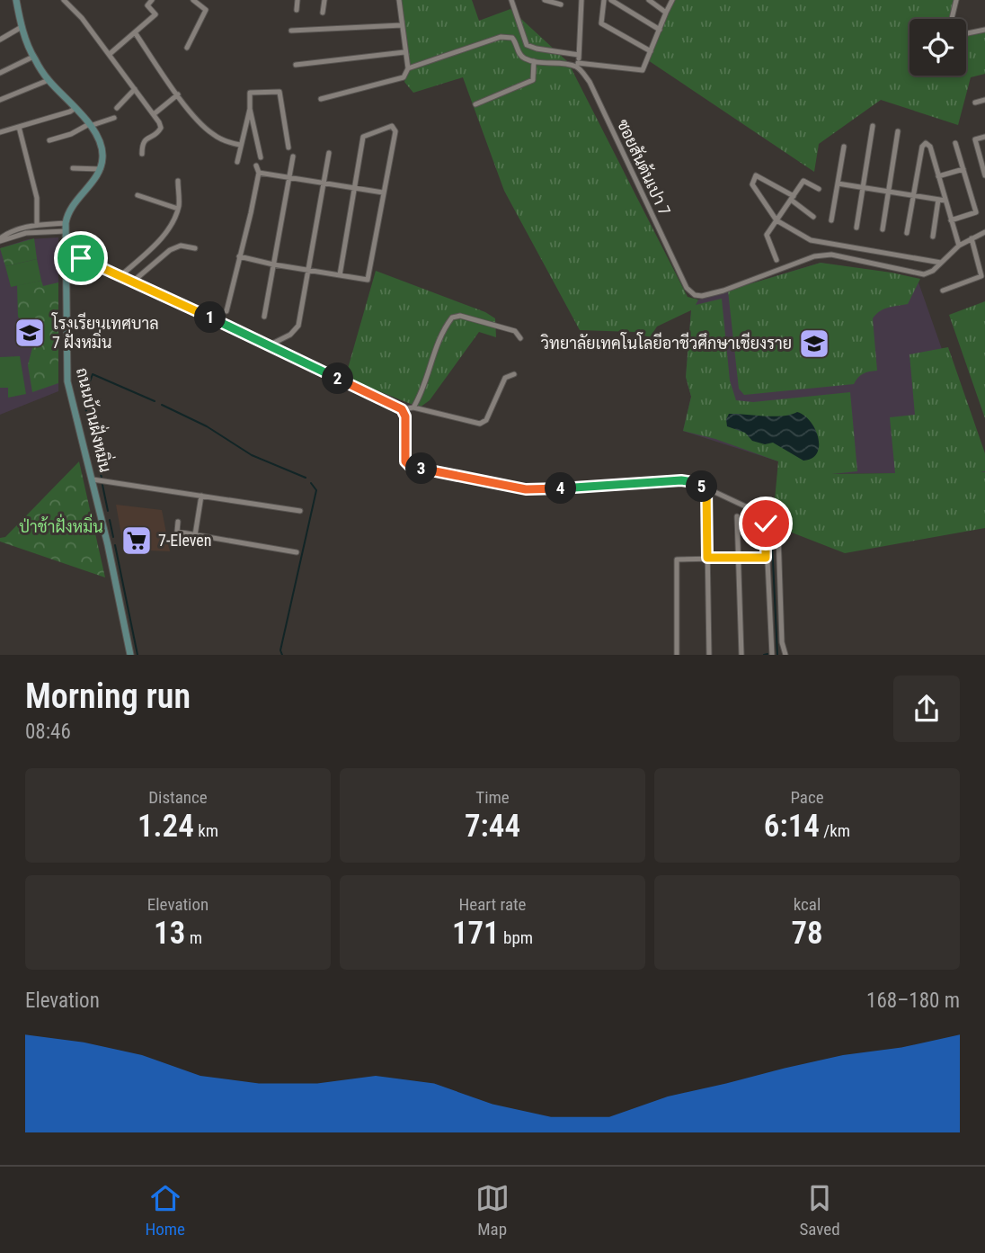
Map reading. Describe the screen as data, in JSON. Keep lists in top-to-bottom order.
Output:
{
  "streets": {
    "street": ["ซอยสันต้นเปา 7", "ถนนบ้านฝั่งหมิ่น"]
  },
  "parks": ["ป่าช้าฝั่งหมิ่น"],
  "places": {
    "school or university": ["โรงเรียนเทศบาล 7 ฝั่งหมิ่น", "วิทยาลัยเทคโนโลยีอาชีวศึกษาเชียงราย"],
    "supermarket": ["7-Eleven"]
  },
  "page": {
    "pins": [
      "1",
      "2",
      "3",
      "5",
      "4"
    ],
    "heading": ["Morning run", "08:46"],
    "stats": [
      ["Distance", "1.24 km"],
      ["Time", "7:44"],
      ["Pace", "6:14 /km"],
      ["Elevation", "13 m"],
      ["Heart rate", "171 bpm"],
      ["kcal", "78"]
    ],
    "chart": ["Elevation", "168–180 m"],
    "tabs": ["Home", "Map", "Saved"]
  }
}
